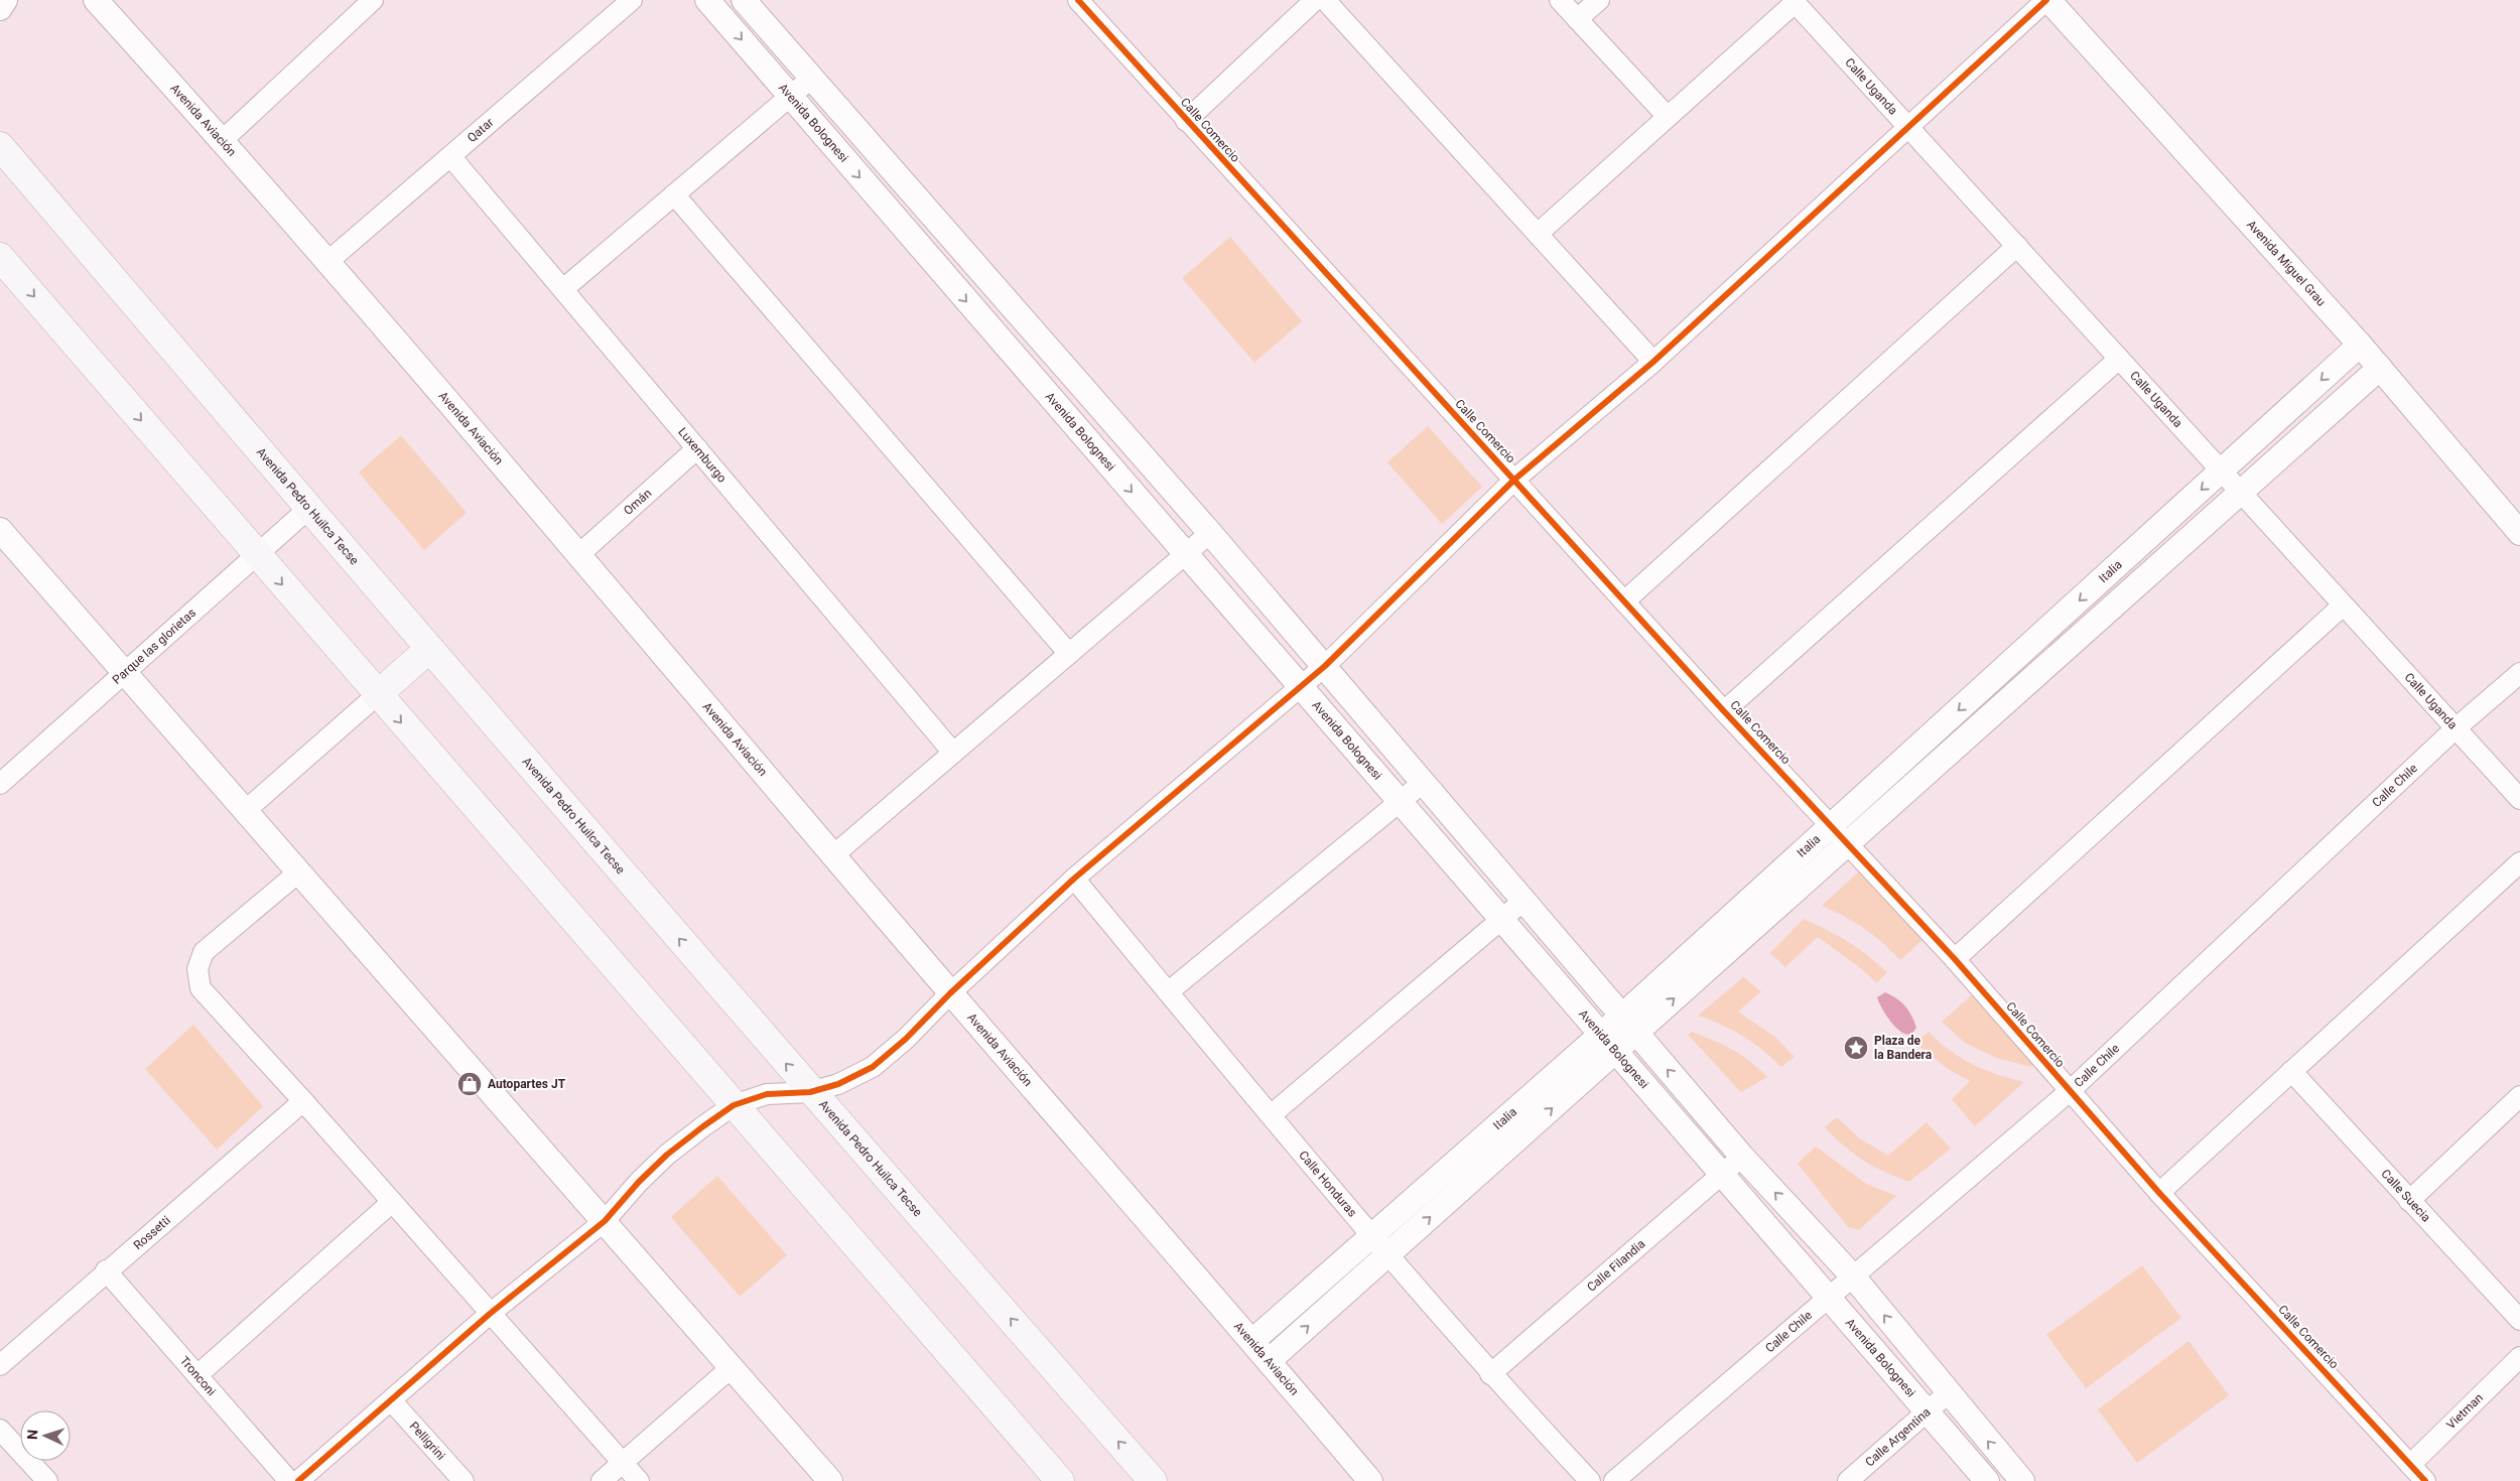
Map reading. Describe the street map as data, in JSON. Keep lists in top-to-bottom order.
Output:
{
  "streets": {
    "main road": ["Avenida Pedro Huilca Tecse"],
    "street": [
      "Calle Uganda",
      "Avenida Aviación",
      "Avenida Bolognesi",
      "Qatar",
      "Calle Comercio",
      "Avenida Miguel Grau",
      "Luxemburgo",
      "Omán",
      "Italia",
      "Parque las glorietas",
      "Calle Chile",
      "Calle Honduras",
      "Calle Suecia",
      "Rossetti",
      "Calle Filandia",
      "Tronconi",
      "Vietman",
      "Calle Argentina",
      "Pelligrini"
    ]
  },
  "crossings": [
    ["Calle Uganda", "Italia"],
    ["Calle Uganda", "Calle Chile"],
    ["Avenida Aviación", "Qatar"],
    ["Avenida Aviación", "Omán"],
    ["Avenida Aviación", "Italia"],
    ["Avenida Bolognesi", "Italia"],
    ["Avenida Bolognesi", "Calle Chile"],
    ["Avenida Bolognesi", "Calle Filandia"],
    ["Avenida Bolognesi", "Calle Argentina"],
    ["Qatar", "Luxemburgo"],
    ["Calle Comercio", "Italia"],
    ["Calle Comercio", "Calle Chile"],
    ["Calle Comercio", "Vietman"],
    ["Avenida Miguel Grau", "Italia"],
    ["Luxemburgo", "Omán"],
    ["Avenida Pedro Huilca Tecse", "Parque las glorietas"],
    ["Italia", "Calle Honduras"],
    ["Calle Honduras", "Calle Filandia"],
    ["Rossetti", "Tronconi"]
  ],
  "places": {
    "place": ["Plaza de la Bandera"],
    "shop": ["Autopartes JT"]
  },
  "north": "left"
}
